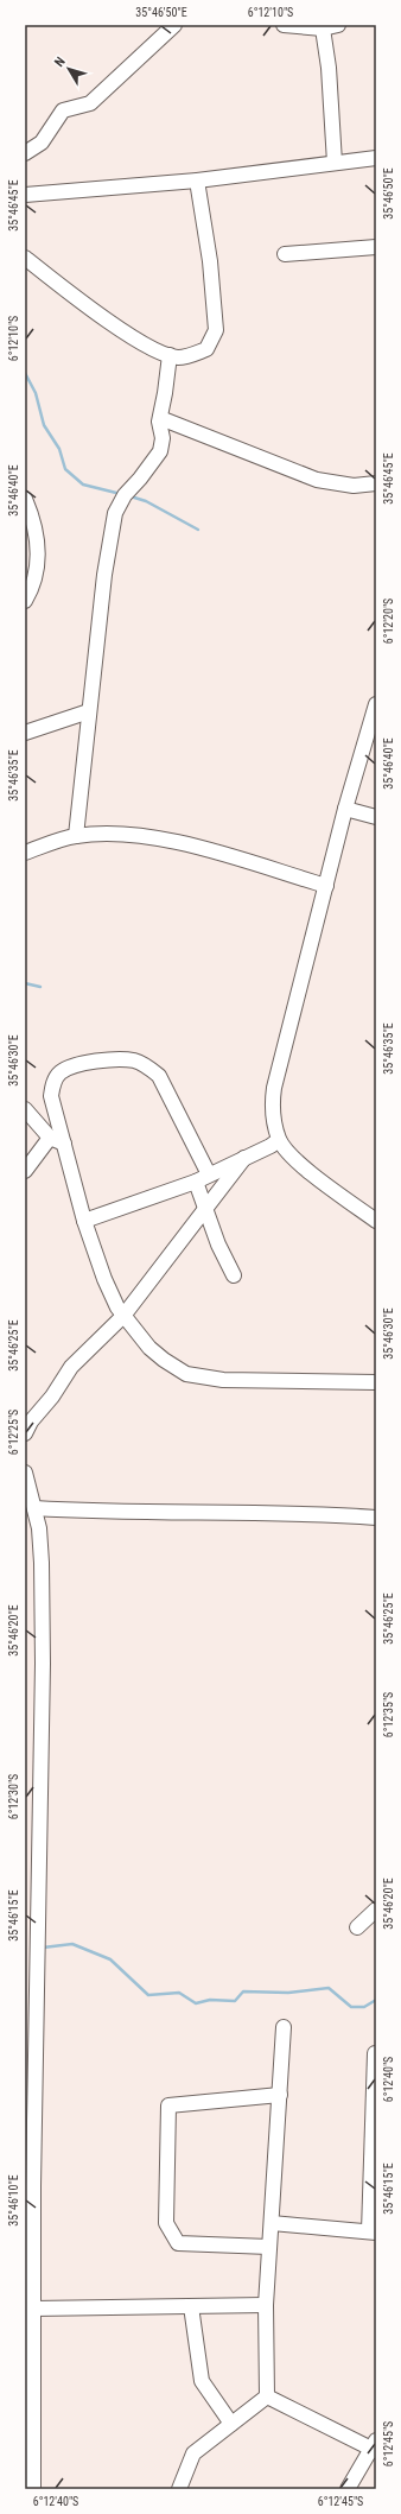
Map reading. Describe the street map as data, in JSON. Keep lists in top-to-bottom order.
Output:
{
  "north": "top left",
  "coordinates": [
    "35°46'50\"E",
    "6°12'10\"S",
    "35°46'45\"E",
    "35°46'40\"E",
    "6°12'20\"S",
    "35°46'35\"E",
    "35°46'30\"E",
    "35°46'25\"E",
    "6°12'25\"S",
    "35°46'20\"E",
    "6°12'35\"S",
    "6°12'30\"S",
    "35°46'15\"E",
    "6°12'40\"S",
    "35°46'10\"E",
    "6°12'45\"S"
  ]
}
